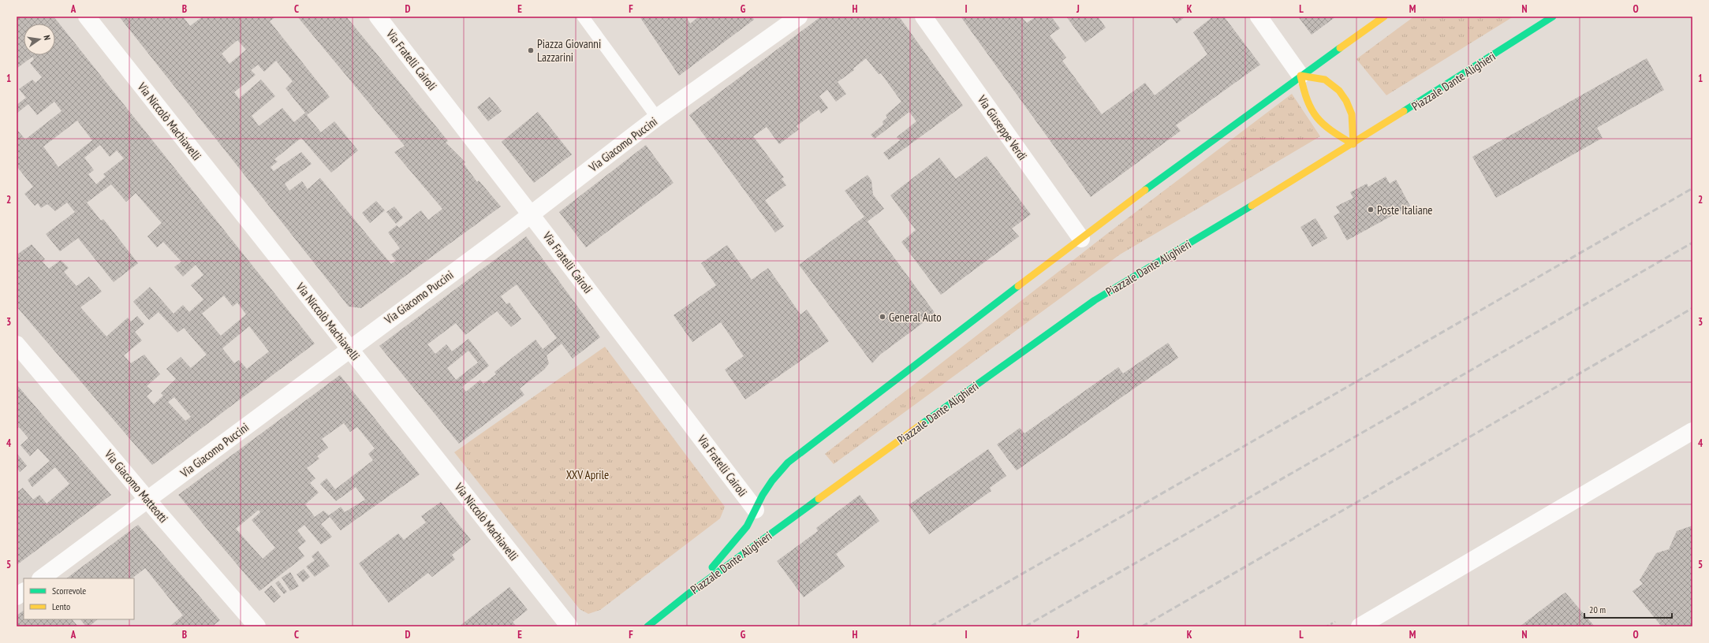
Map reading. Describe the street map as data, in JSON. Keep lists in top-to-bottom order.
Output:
{
  "streets": {
    "street": [
      "Via Fratelli Cairoli",
      "Piazzale Dante Alighieri",
      "Via Niccolò Machiavelli",
      "Via Giuseppe Verdi",
      "Via Giacomo Puccini",
      "Via Giacomo Matteotti"
    ]
  },
  "crossings": [
    ["Via Fratelli Cairoli", "Piazzale Dante Alighieri"],
    ["Via Fratelli Cairoli", "Via Giacomo Puccini"],
    ["Piazzale Dante Alighieri", "Via Giuseppe Verdi"],
    ["Via Niccolò Machiavelli", "Via Giacomo Puccini"],
    ["Via Giacomo Puccini", "Via Giacomo Matteotti"]
  ],
  "parks": ["XXV Aprile"],
  "places": ["Piazza Giovanni Lazzarini", "Poste Italiane", "General Auto"],
  "legend": ["Scorrevole", "Lento"],
  "scale_bar": "20 m",
  "north": "right",
  "grid": {
    "columns": [
      "A",
      "B",
      "C",
      "D",
      "E",
      "F",
      "G",
      "H",
      "I",
      "J",
      "K",
      "L",
      "M",
      "N",
      "O"
    ],
    "rows": [
      "1",
      "2",
      "3",
      "4",
      "5"
    ]
  }
}
